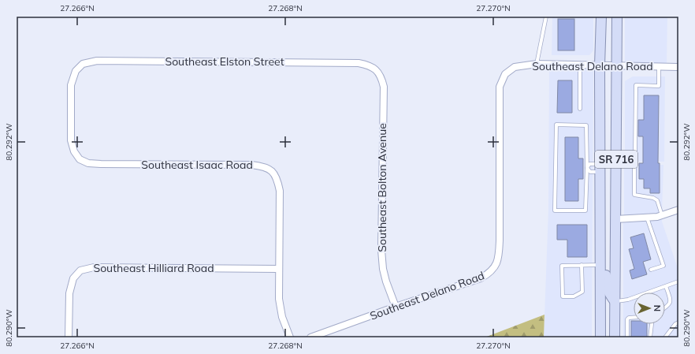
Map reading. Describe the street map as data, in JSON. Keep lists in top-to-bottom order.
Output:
{
  "streets": {
    "main road": ["SR 716"],
    "street": [
      "Southeast Elston Street",
      "Southeast Delano Road",
      "Southeast Isaac Road",
      "Southeast Bolton Avenue",
      "Southeast Hilliard Road"
    ]
  },
  "crossings": [
    ["Southeast Elston Street", "Southeast Isaac Road"],
    ["Southeast Elston Street", "Southeast Bolton Avenue"],
    ["Southeast Delano Road", "SR 716"],
    ["Southeast Delano Road", "Southeast Bolton Avenue"],
    ["Southeast Isaac Road", "Southeast Hilliard Road"]
  ],
  "north": "right",
  "coordinates": [
    "27.266°N",
    "27.268°N",
    "27.270°N",
    "80.292°W",
    "80.290°W"
  ]
}
